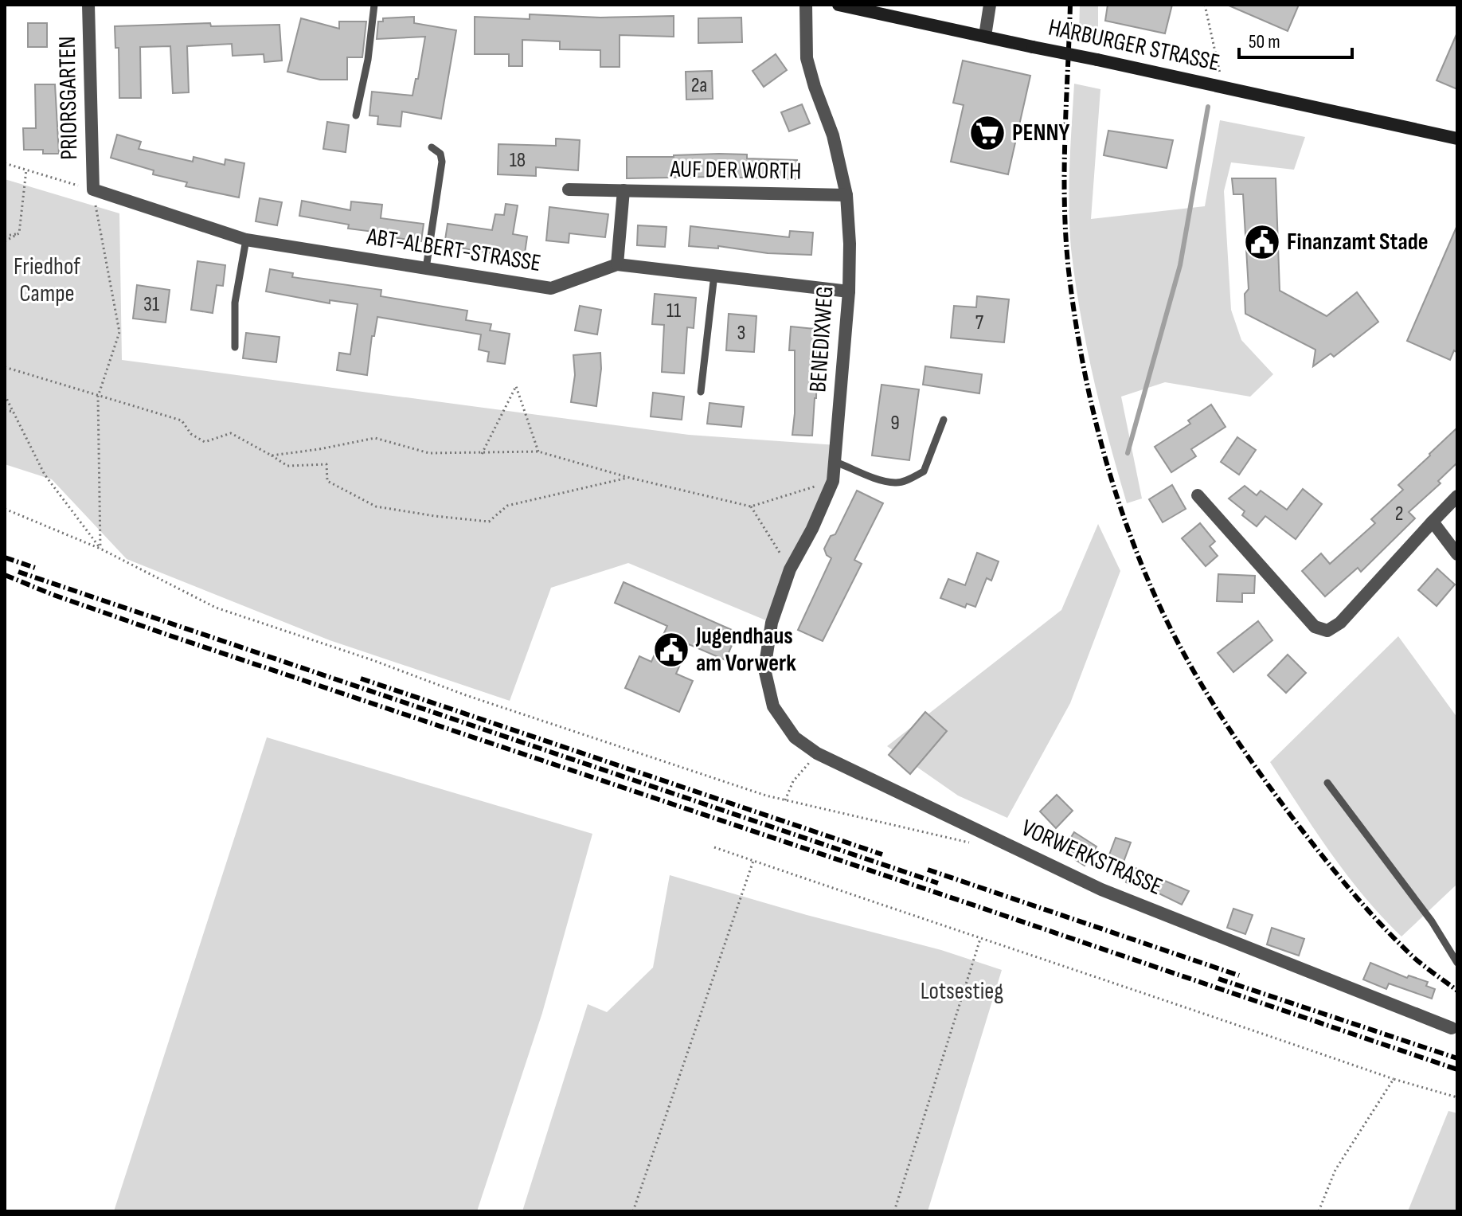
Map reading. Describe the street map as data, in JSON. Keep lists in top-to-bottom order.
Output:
{
  "streets": {
    "main road": ["HARBURGER STRASSE"],
    "street": [
      "PRIORSGARTEN",
      "AUF DER WORTH",
      "ABT-ALBERT-STRASSE",
      "BENEDIXWEG",
      "VORWERKSTRASSE"
    ]
  },
  "crossings": [
    ["PRIORSGARTEN", "ABT-ALBERT-STRASSE"],
    ["AUF DER WORTH", "BENEDIXWEG"],
    ["ABT-ALBERT-STRASSE", "BENEDIXWEG"],
    ["BENEDIXWEG", "VORWERKSTRASSE"]
  ],
  "parks": ["Friedhof Campe", "Lotsestieg"],
  "places": {
    "supermarket": ["PENNY"],
    "public building": ["Finanzamt Stade", "Jugendhaus am Vorwerk"]
  },
  "house_numbers": [
    "2a",
    "18",
    "31",
    "11",
    "7",
    "3",
    "9",
    "2"
  ],
  "scale_bar": "50 m"
}
